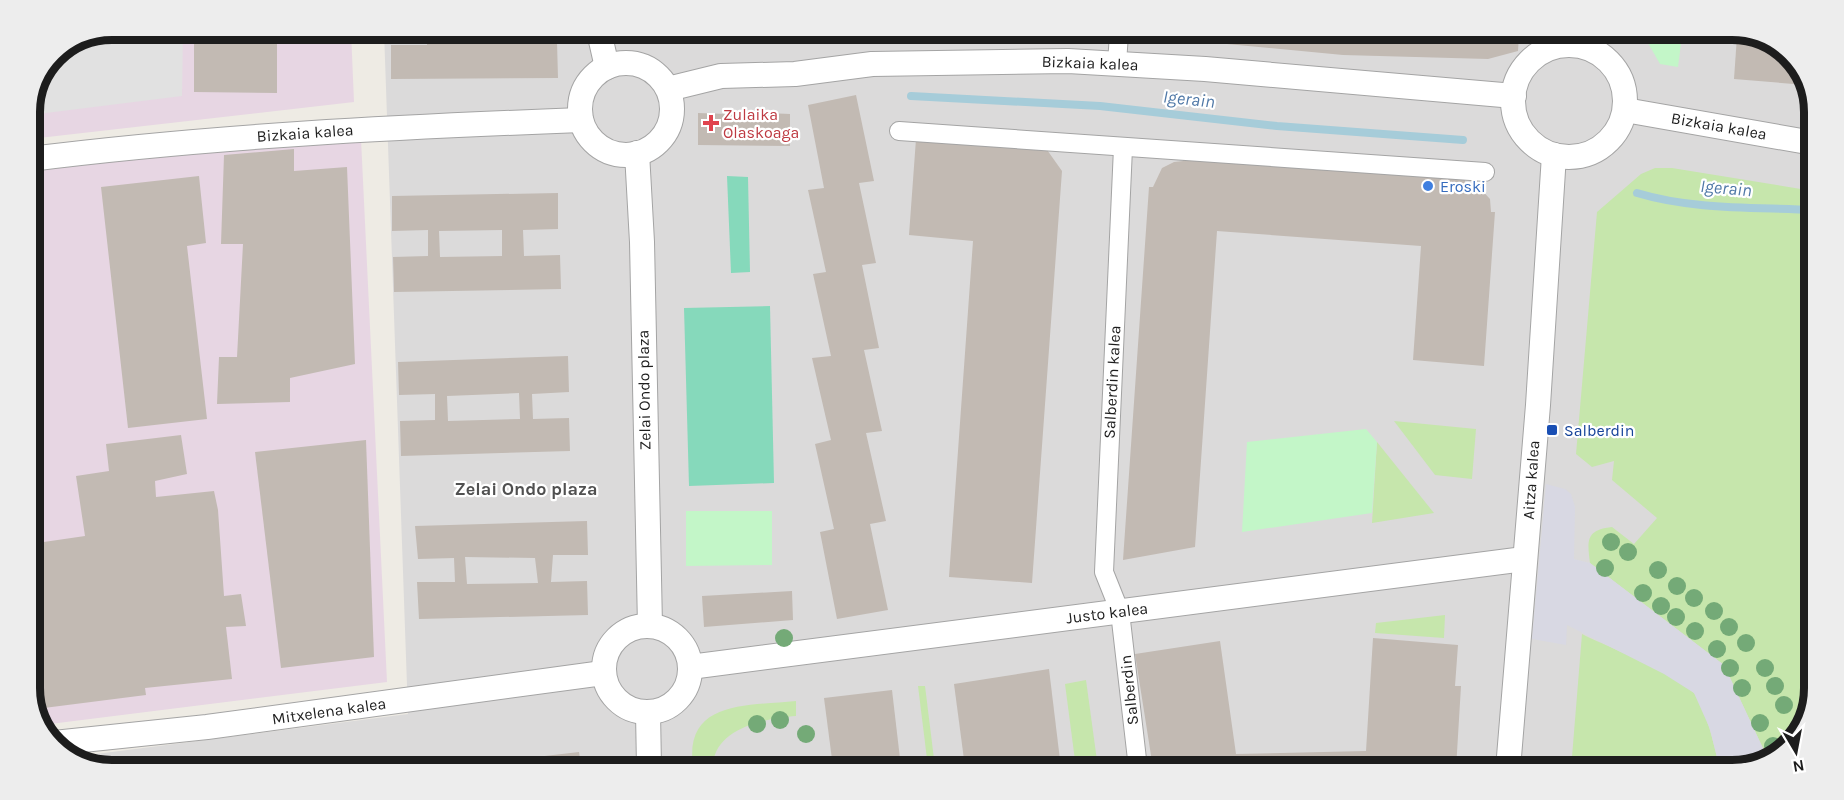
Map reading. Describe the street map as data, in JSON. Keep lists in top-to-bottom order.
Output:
{
  "streets": {
    "street": [
      "Bizkaia kalea",
      "Salberdin kalea",
      "Zelai Ondo plaza",
      "Aitza kalea",
      "Justo kalea",
      "Salberdin",
      "Mitxelena kalea"
    ]
  },
  "crossings": [
    ["Bizkaia kalea", "Zelai Ondo plaza"],
    ["Bizkaia kalea", "Aitza kalea"],
    ["Salberdin kalea", "Justo kalea"],
    ["Salberdin kalea", "Salberdin"],
    ["Zelai Ondo plaza", "Justo kalea"],
    ["Zelai Ondo plaza", "Mitxelena kalea"],
    ["Aitza kalea", "Justo kalea"],
    ["Justo kalea", "Salberdin"],
    ["Justo kalea", "Mitxelena kalea"]
  ],
  "districts": ["Zelai Ondo plaza"],
  "water": ["Igerain"],
  "places": {
    "health": ["Zulaika Olaskoaga"],
    "other": ["Eroski"],
    "transit": ["Salberdin"]
  },
  "north": "bottom"
}
